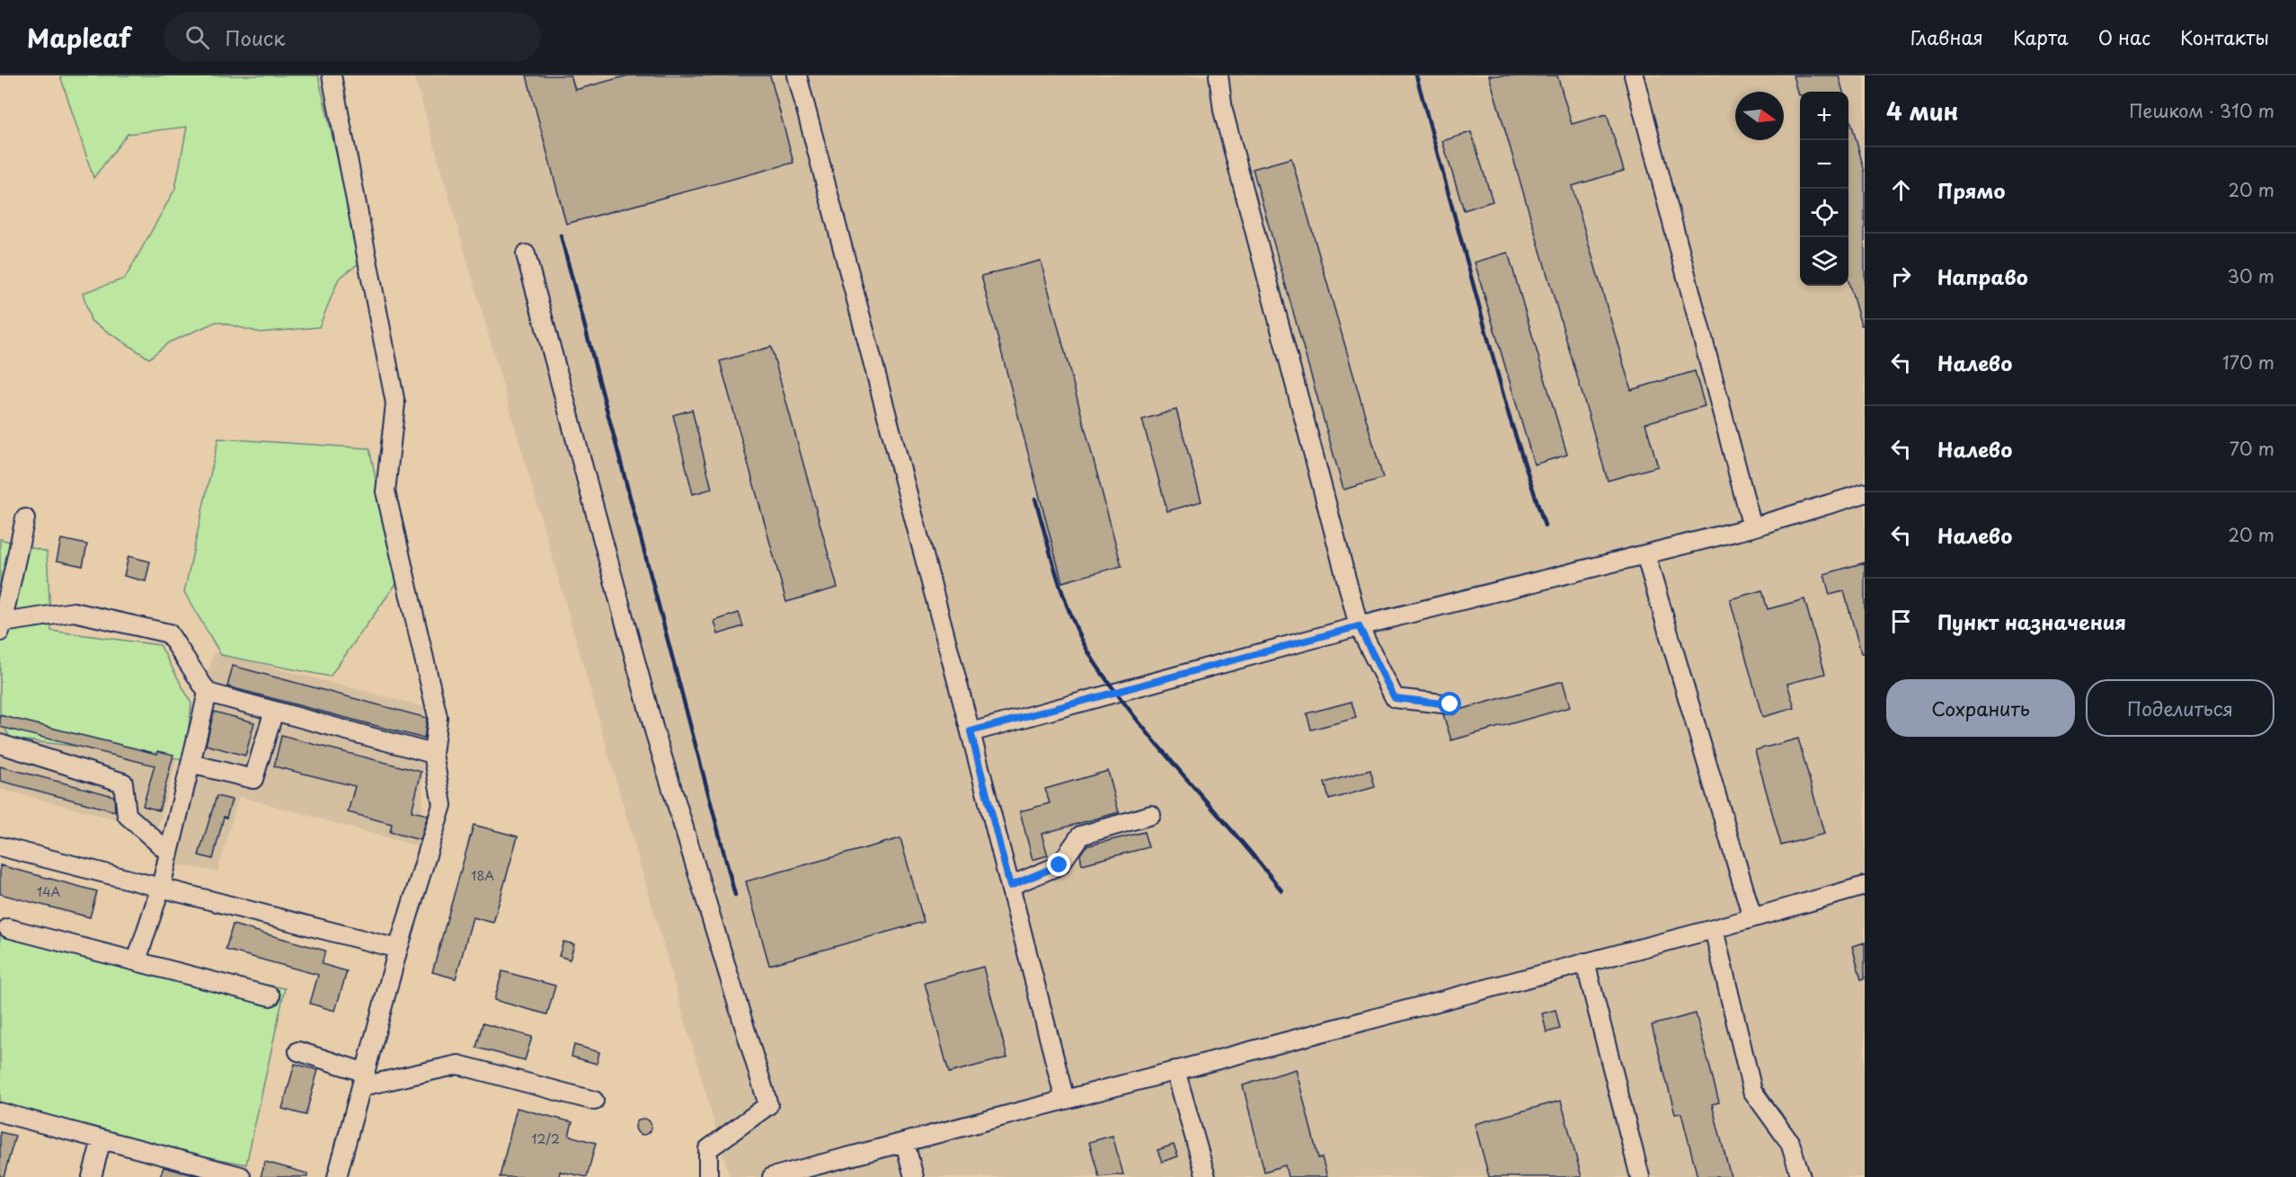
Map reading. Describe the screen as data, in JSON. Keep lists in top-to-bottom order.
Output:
{
  "house_numbers": ["18А", "14А", "12/2"],
  "north": "right",
  "page": {
    "header": "Mapleaf",
    "search": "Поиск",
    "nav": [
      "Главная",
      "Карта",
      "О нас",
      "Контакты"
    ],
    "heading": ["4 мин", "Пешком · 310 m"],
    "map_buttons": ["+", "−"],
    "list": [
      ["Прямо", "20 m"],
      ["Направо", "30 m"],
      ["Налево", "170 m"],
      ["Налево", "70 m"],
      ["Налево", "20 m"],
      "Пункт назначения"
    ],
    "buttons": ["Сохранить", "Поделиться"]
  }
}
